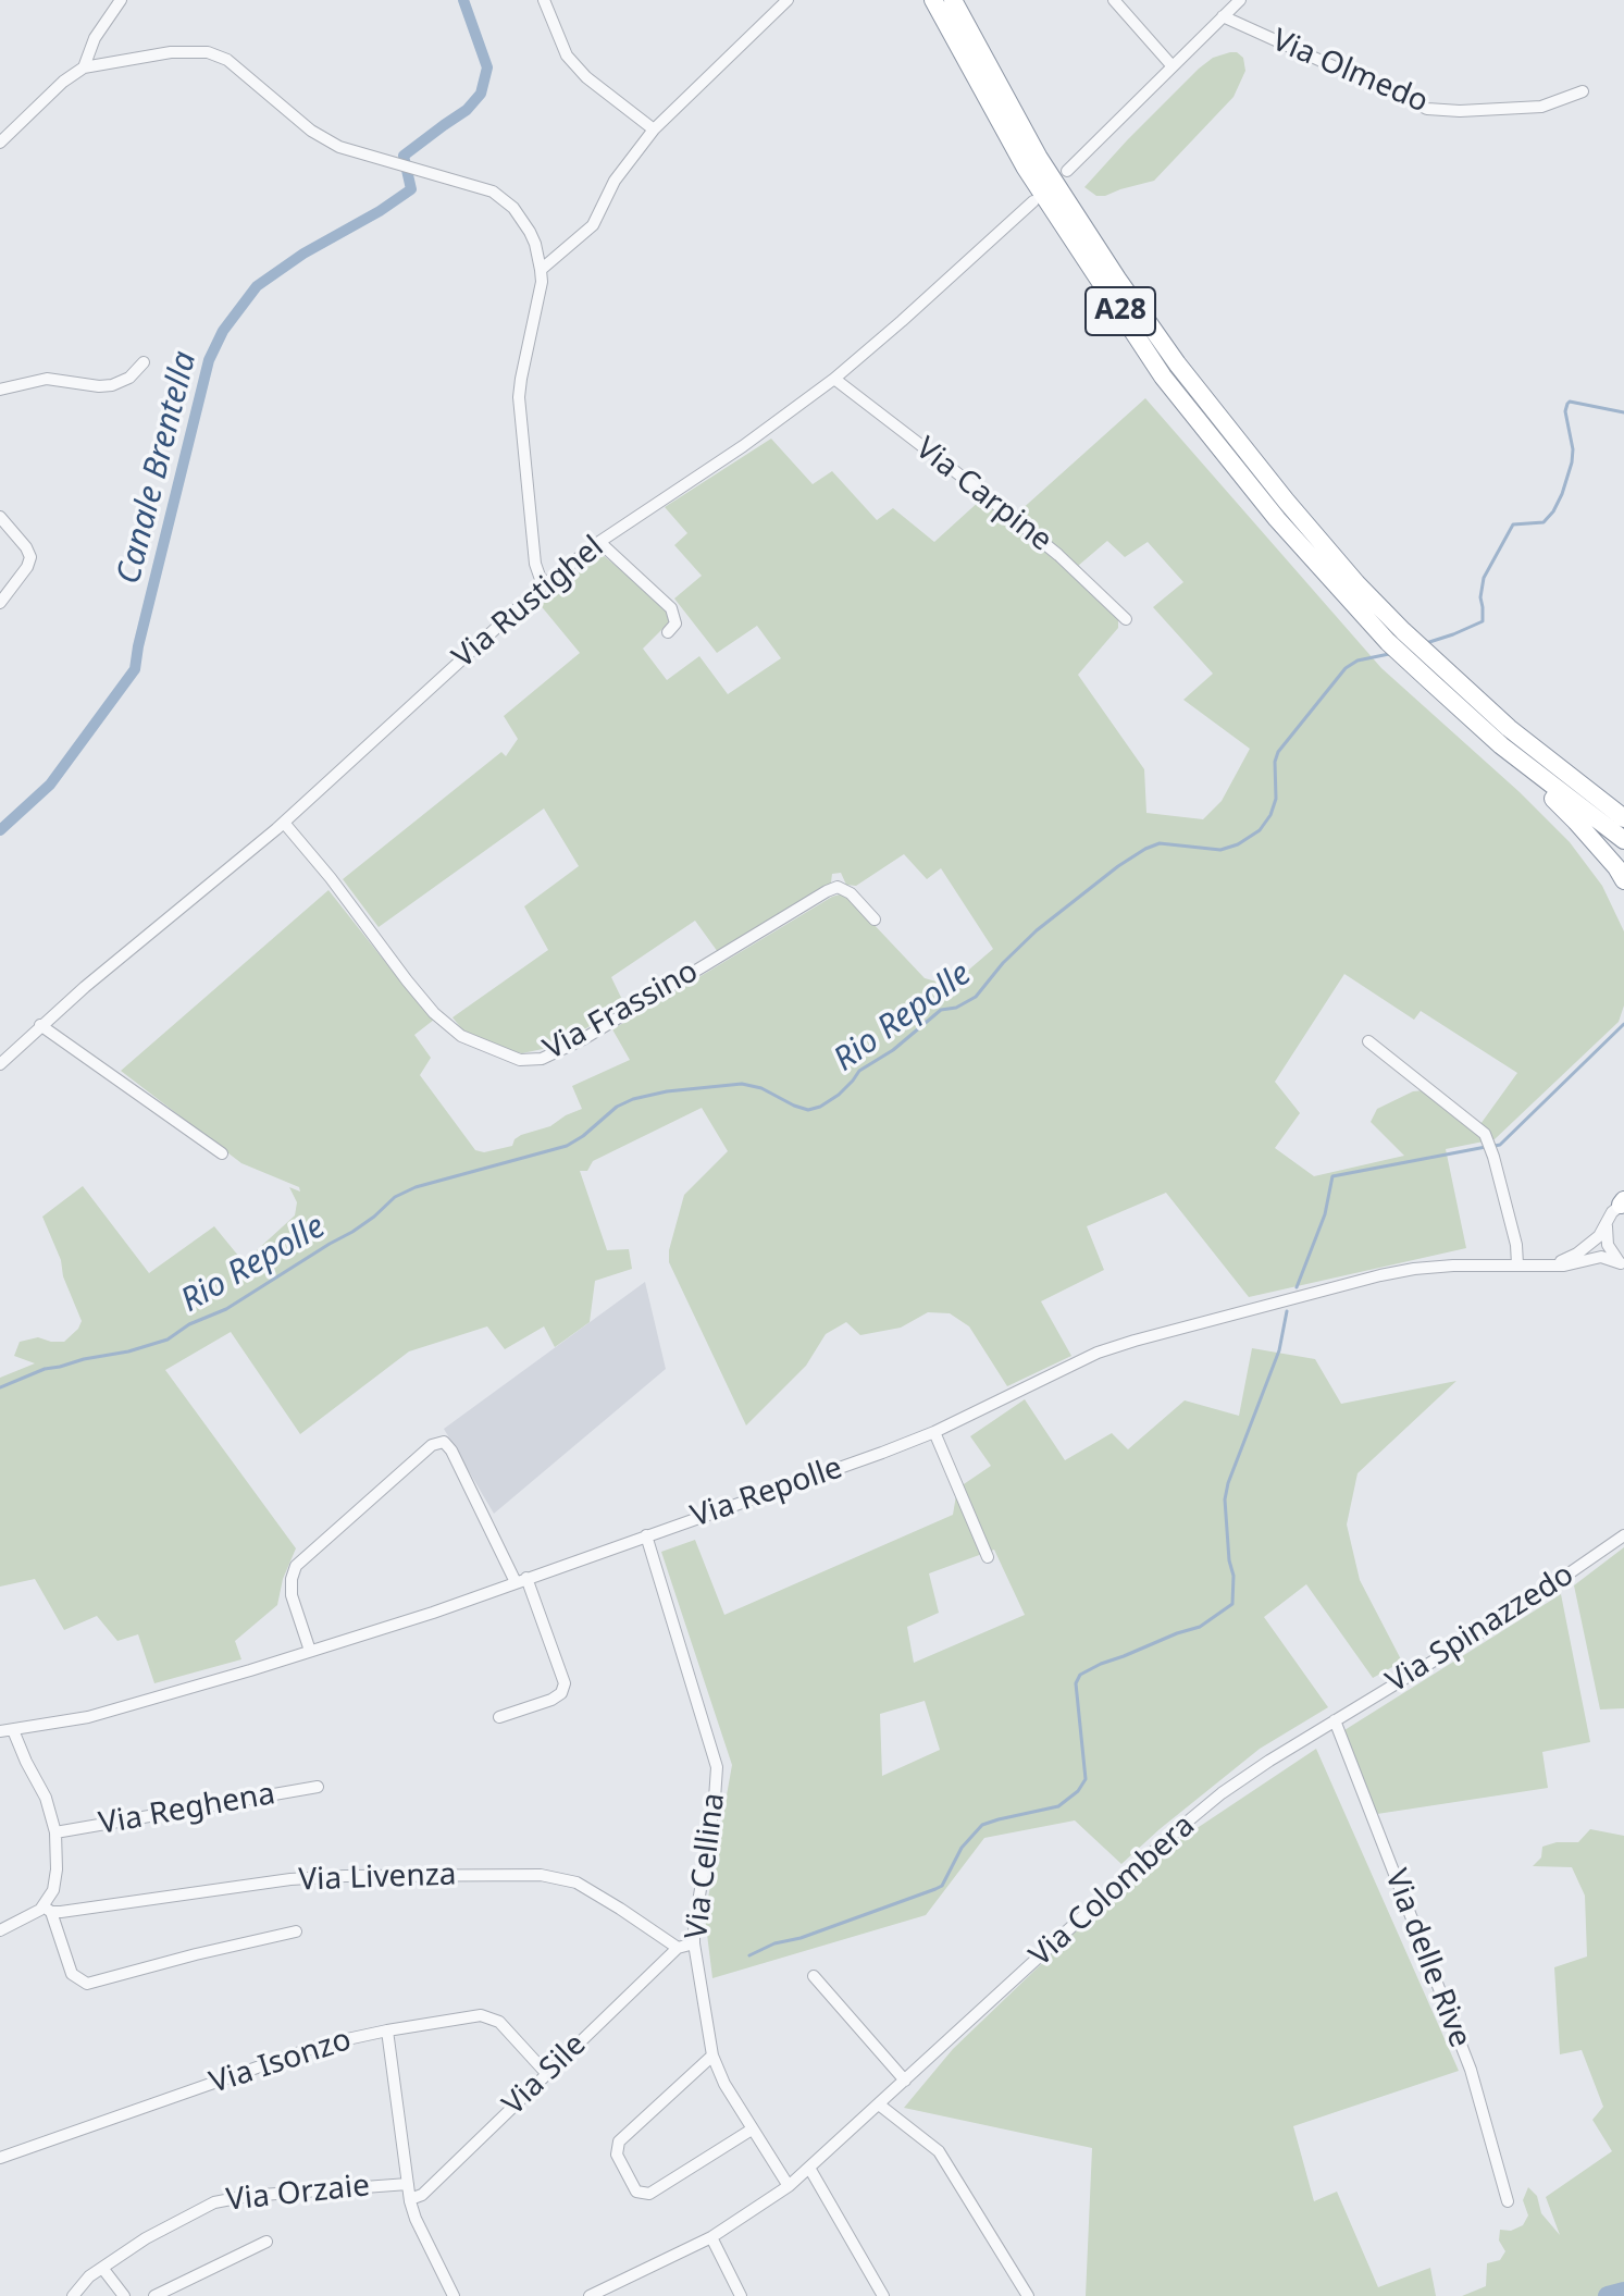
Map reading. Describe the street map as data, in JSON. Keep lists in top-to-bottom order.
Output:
{
  "streets": {
    "highway": ["A28"],
    "street": [
      "Via Olmedo",
      "Via Carpine",
      "Via Rustighel",
      "Via Frassino",
      "Via Repolle",
      "Via Spinazzedo",
      "Via Reghena",
      "Via Cellina",
      "Via Livenza",
      "Via Colombera",
      "Via delle Rive",
      "Via Isonzo",
      "Via Sile",
      "Via Orzaie"
    ]
  },
  "crossings": [
    ["Via Carpine", "Via Rustighel"],
    ["Via Rustighel", "Via Frassino"],
    ["Via Repolle", "Via Cellina"],
    ["Via Spinazzedo", "Via Colombera"],
    ["Via Spinazzedo", "Via delle Rive"],
    ["Via Cellina", "Via Colombera"],
    ["Via Livenza", "Via Sile"],
    ["Via Colombera", "Via delle Rive"],
    ["Via Isonzo", "Via Sile"]
  ],
  "water": ["Canale Brentella", "Rio Repolle"]
}
